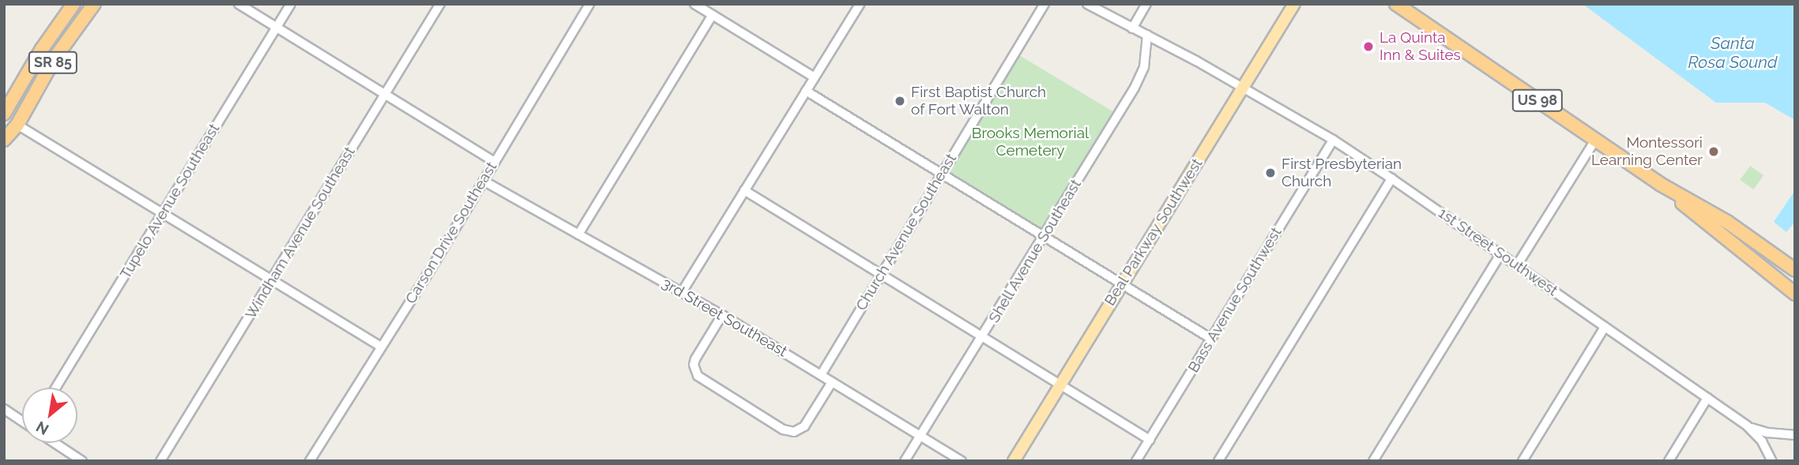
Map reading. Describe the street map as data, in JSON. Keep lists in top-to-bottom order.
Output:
{
  "streets": {
    "highway": ["SR 85", "US 98"],
    "main road": ["Beal Parkway Southwest"],
    "street": [
      "Tupelo Avenue Southeast",
      "Church Avenue Southeast",
      "Windham Avenue Southeast",
      "Carson Drive Southeast",
      "Shell Avenue Southeast",
      "1st Street Southwest",
      "Bass Avenue Southwest",
      "3rd Street Southeast"
    ]
  },
  "crossings": [
    ["Church Avenue Southeast", "3rd Street Southeast"],
    ["Beal Parkway Southwest", "1st Street Southwest"],
    ["Carson Drive Southeast", "3rd Street Southeast"],
    ["Shell Avenue Southeast", "1st Street Southwest"],
    ["Shell Avenue Southeast", "3rd Street Southeast"],
    ["1st Street Southwest", "Bass Avenue Southwest"]
  ],
  "water": ["Santa Rosa Sound"],
  "parks": ["Brooks Memorial Cemetery"],
  "places": [
    "La Quinta Inn & Suites",
    "First Baptist Church of Fort Walton",
    "Montessori Learning Center",
    "First Presbyterian Church"
  ],
  "north": "bottom left"
}
